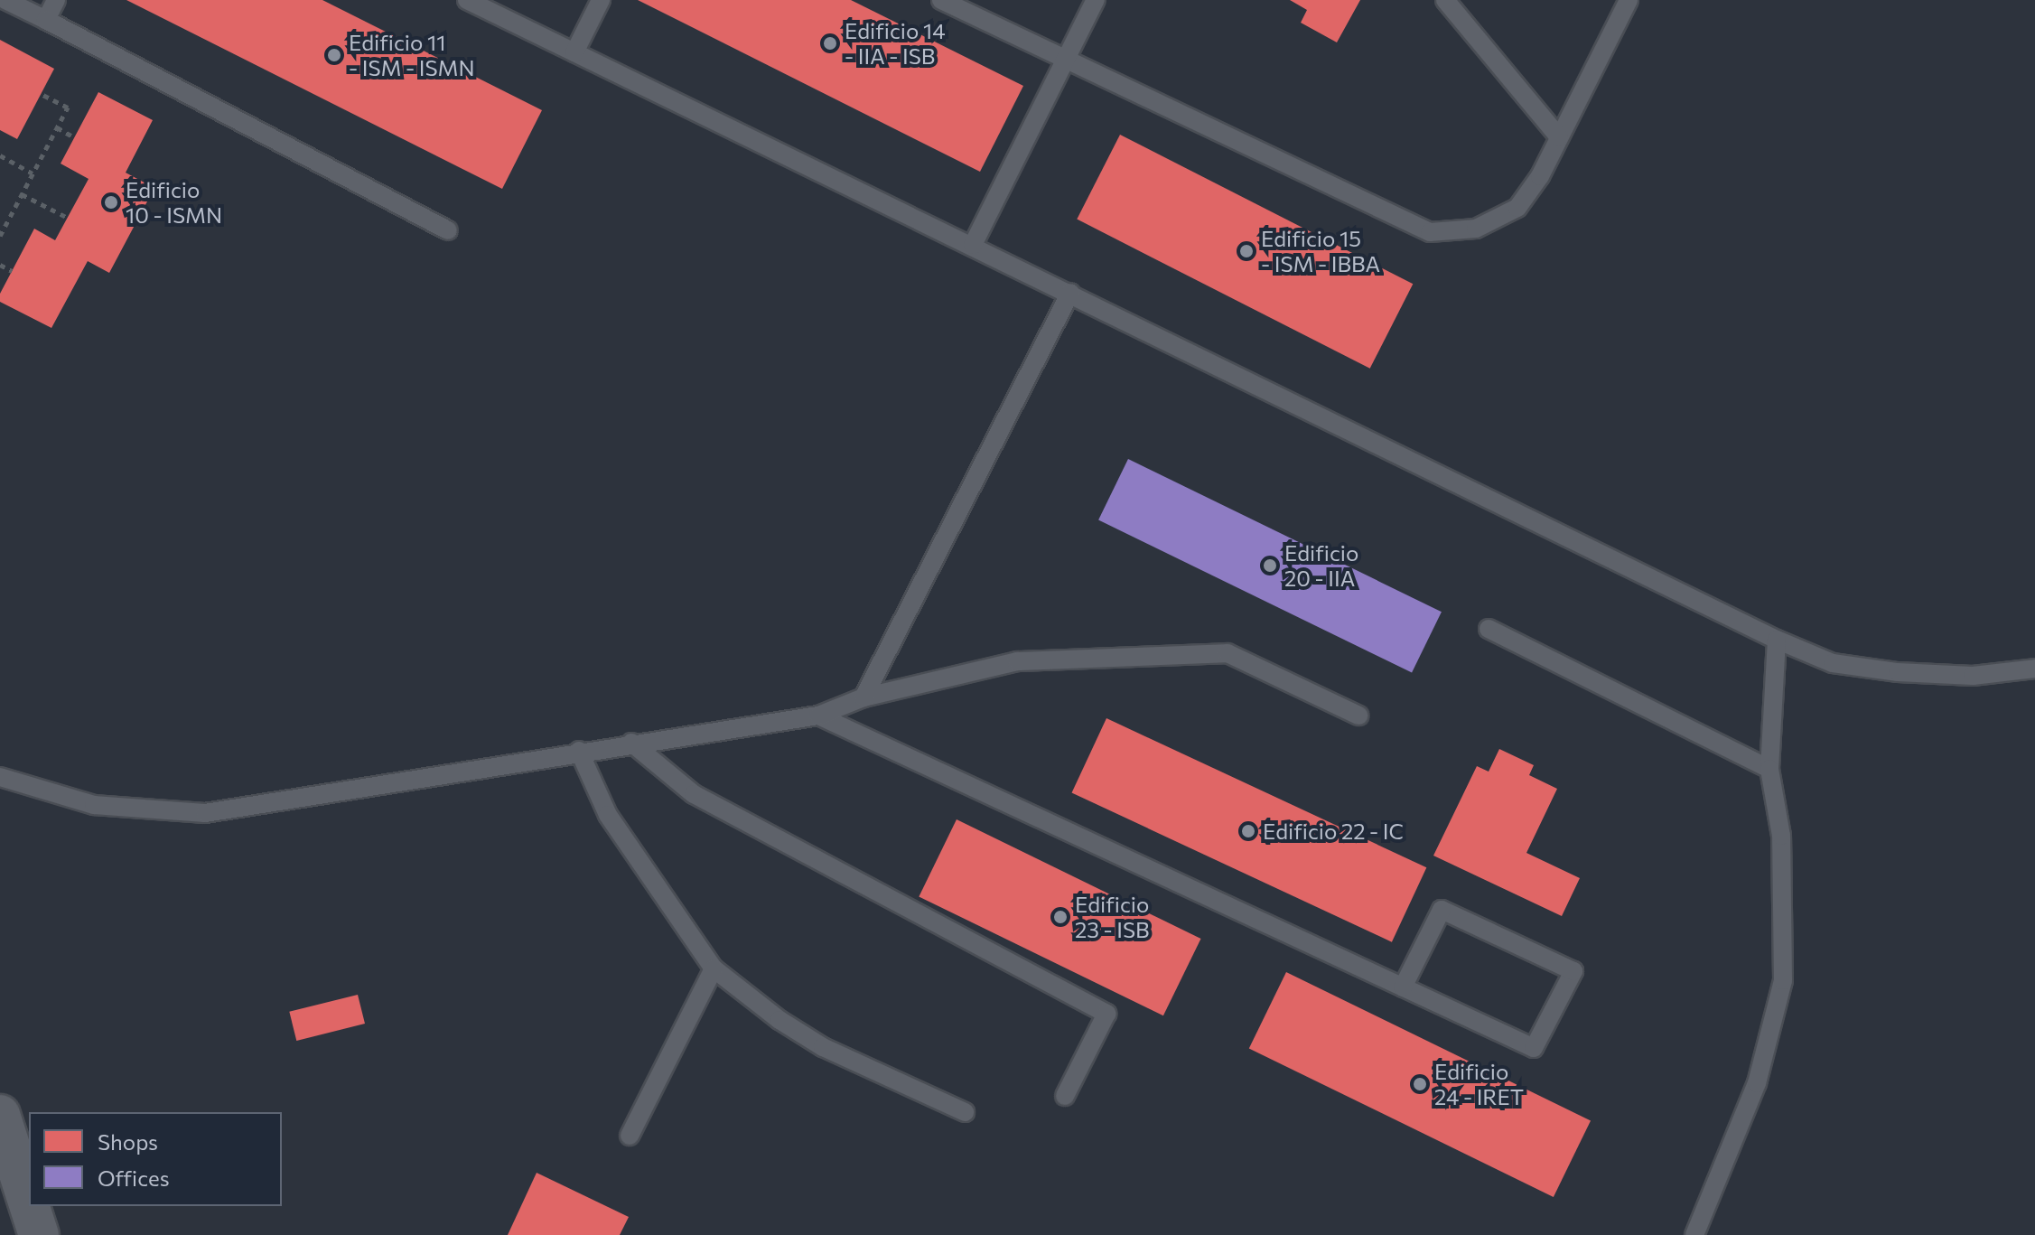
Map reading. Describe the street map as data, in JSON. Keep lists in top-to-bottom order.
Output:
{
  "places": [
    "Edificio 14 - IIA - ISB",
    "Edificio 11 - ISM - ISMN",
    "Edificio 10 - ISMN",
    "Edificio 15 - ISM - IBBA",
    "Edificio 20 - IIA",
    "Edificio 22 - IC",
    "Edificio 23 - ISB",
    "Edificio 24 - IRET"
  ],
  "legend": ["Shops", "Offices"]
}
